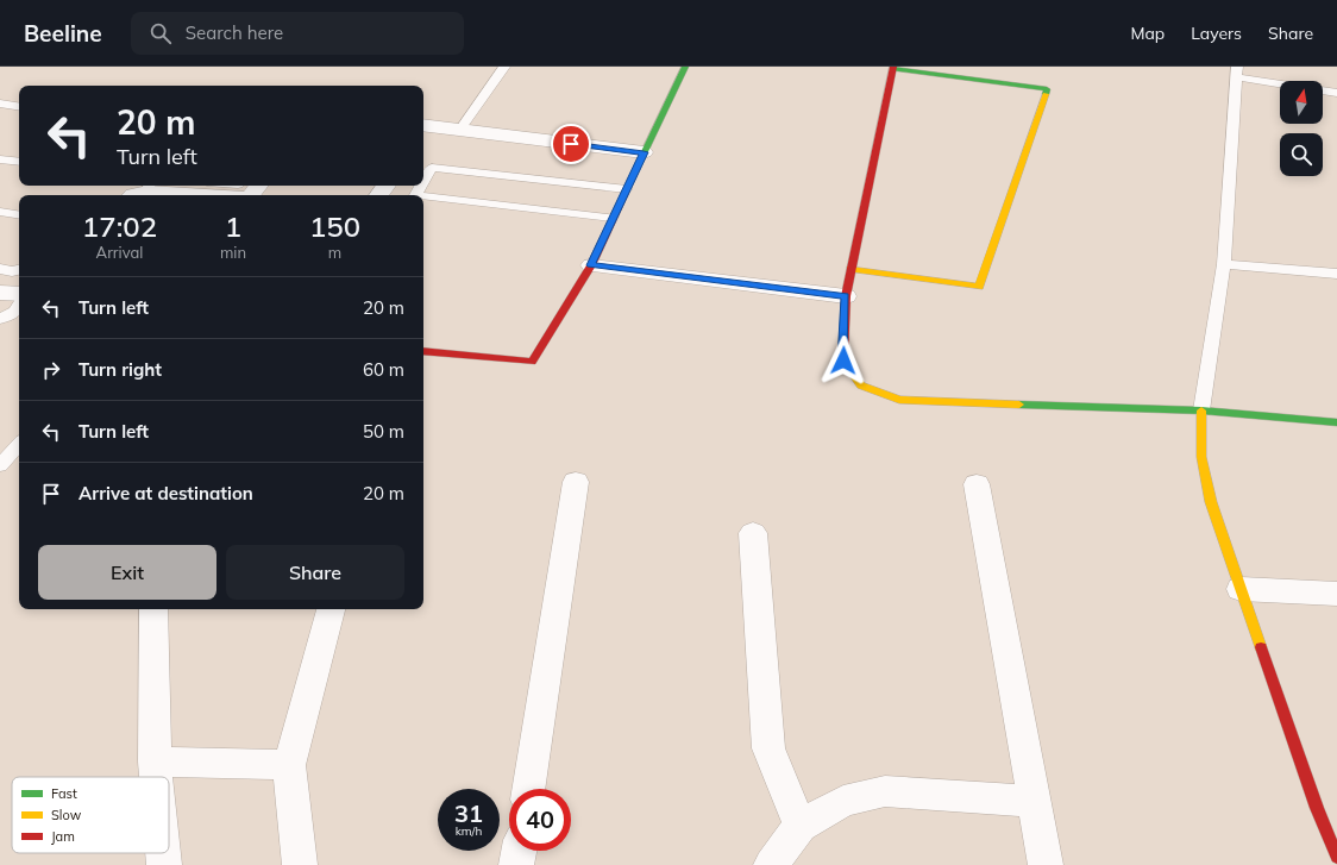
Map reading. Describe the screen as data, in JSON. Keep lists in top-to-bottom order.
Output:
{
  "legend": ["Fast", "Slow", "Jam"],
  "north": "top",
  "page": {
    "header": "Beeline",
    "search": "Search here",
    "nav": ["Map", "Layers", "Share"],
    "turn": ["20 m", "Turn left"],
    "eta": [
      "17:02",
      "Arrival",
      "1",
      "min",
      "150",
      "m"
    ],
    "list": [
      {
        "name": "Turn left",
        "value": "20 m"
      },
      {
        "name": "Turn right",
        "value": "60 m"
      },
      {
        "name": "Turn left",
        "value": "50 m"
      },
      {
        "name": "Arrive at destination",
        "value": "20 m"
      }
    ],
    "buttons": ["Exit", "Share"],
    "speed": "31 km/h",
    "limit": "40"
  }
}
